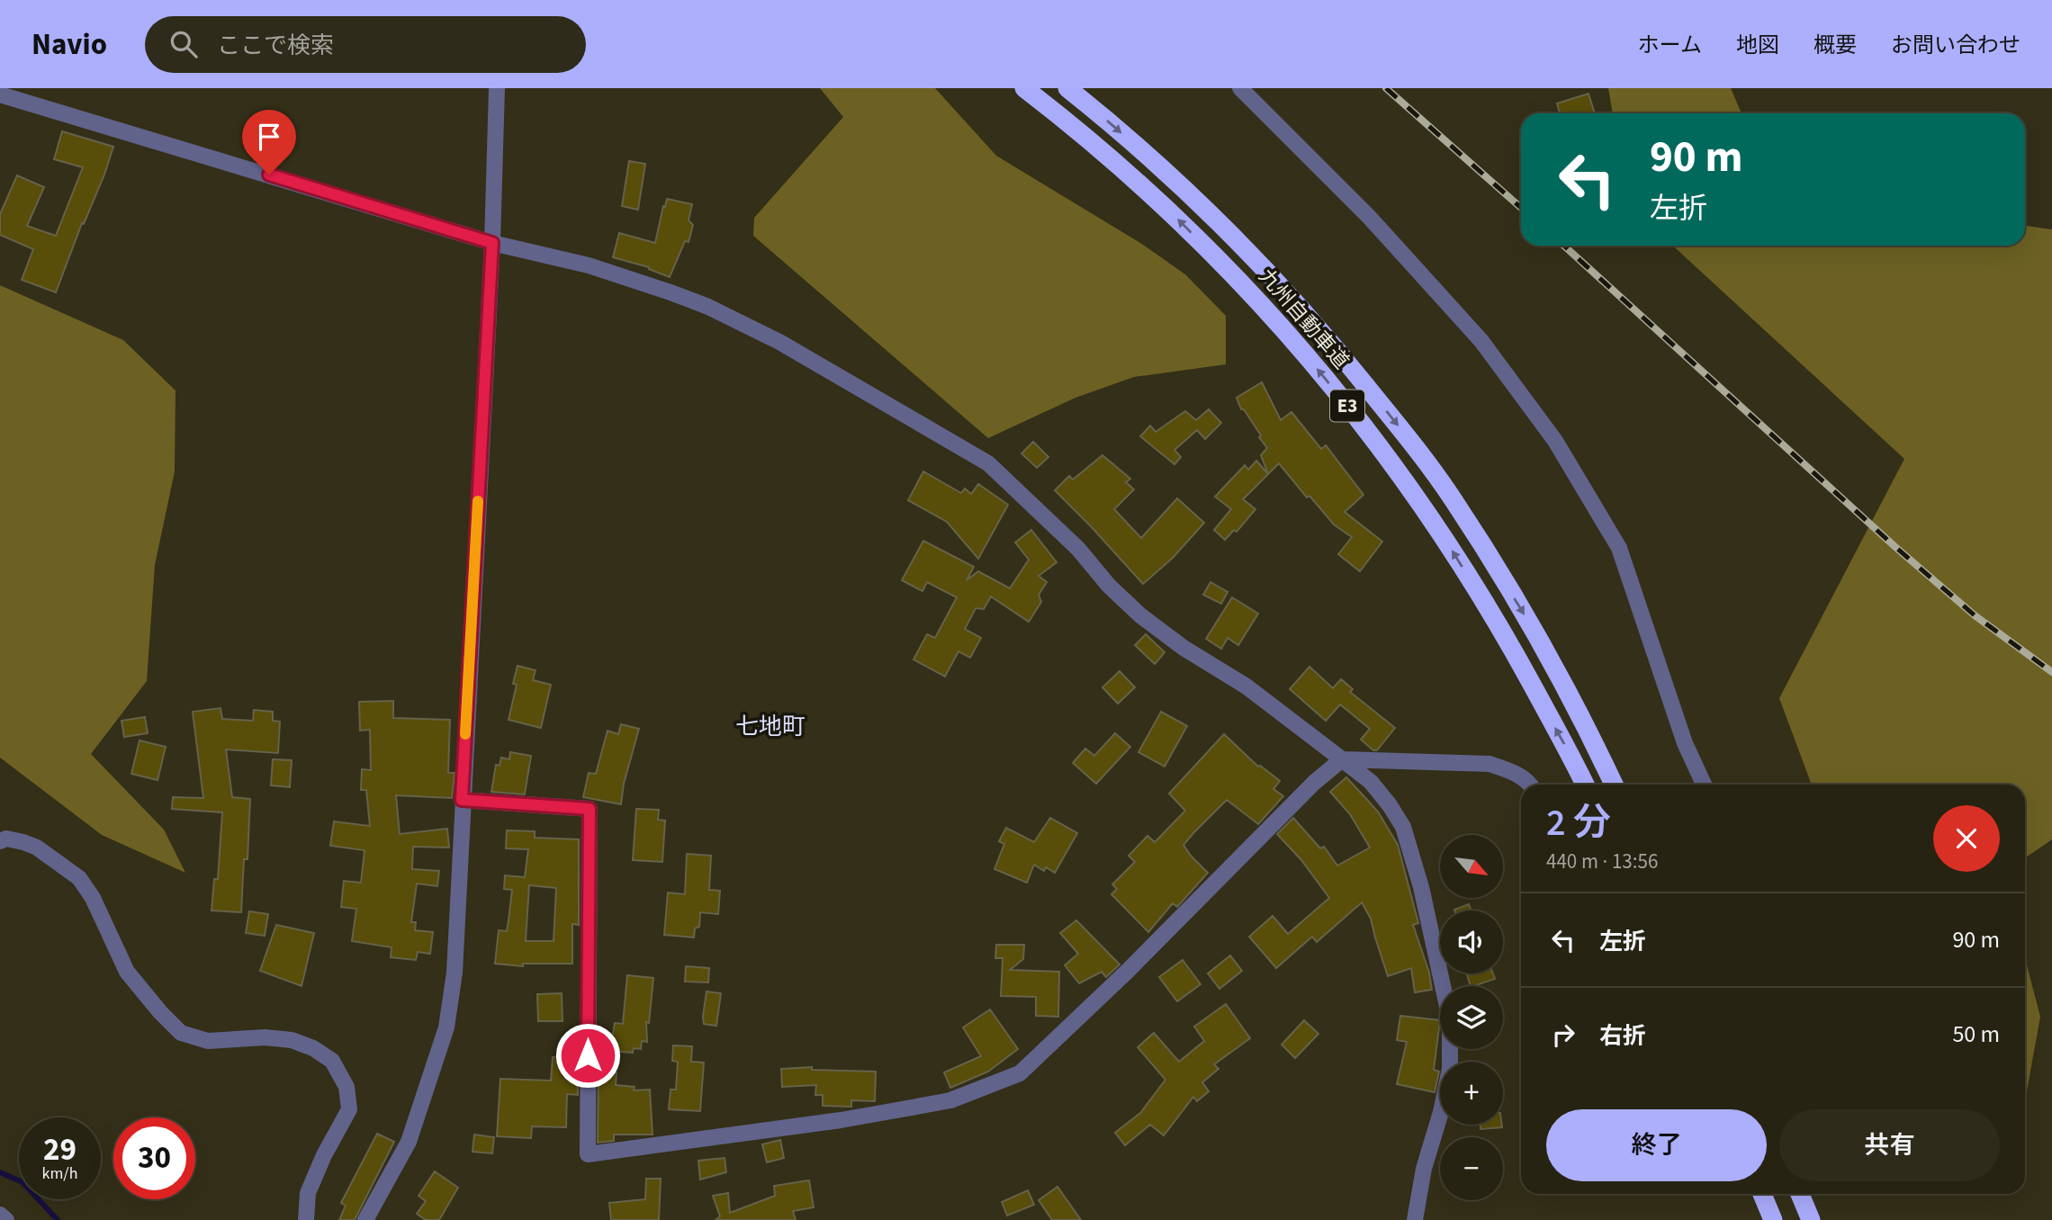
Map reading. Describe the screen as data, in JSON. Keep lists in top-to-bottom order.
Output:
{
  "streets": {
    "highway": ["九州自動車道", "E3"]
  },
  "districts": ["七地町"],
  "north": "bottom right",
  "page": {
    "header": "Navio",
    "search": "ここで検索",
    "nav": [
      "ホーム",
      "地図",
      "概要",
      "お問い合わせ"
    ],
    "turn": ["90 m", "左折"],
    "heading": ["2 分", "440 m · 13:56"],
    "map_buttons": ["+", "−"],
    "list": [
      {
        "name": "左折",
        "value": "90 m"
      },
      {
        "name": "右折",
        "value": "50 m"
      }
    ],
    "buttons": ["終了", "共有"],
    "speed": "29 km/h",
    "limit": "30"
  }
}
